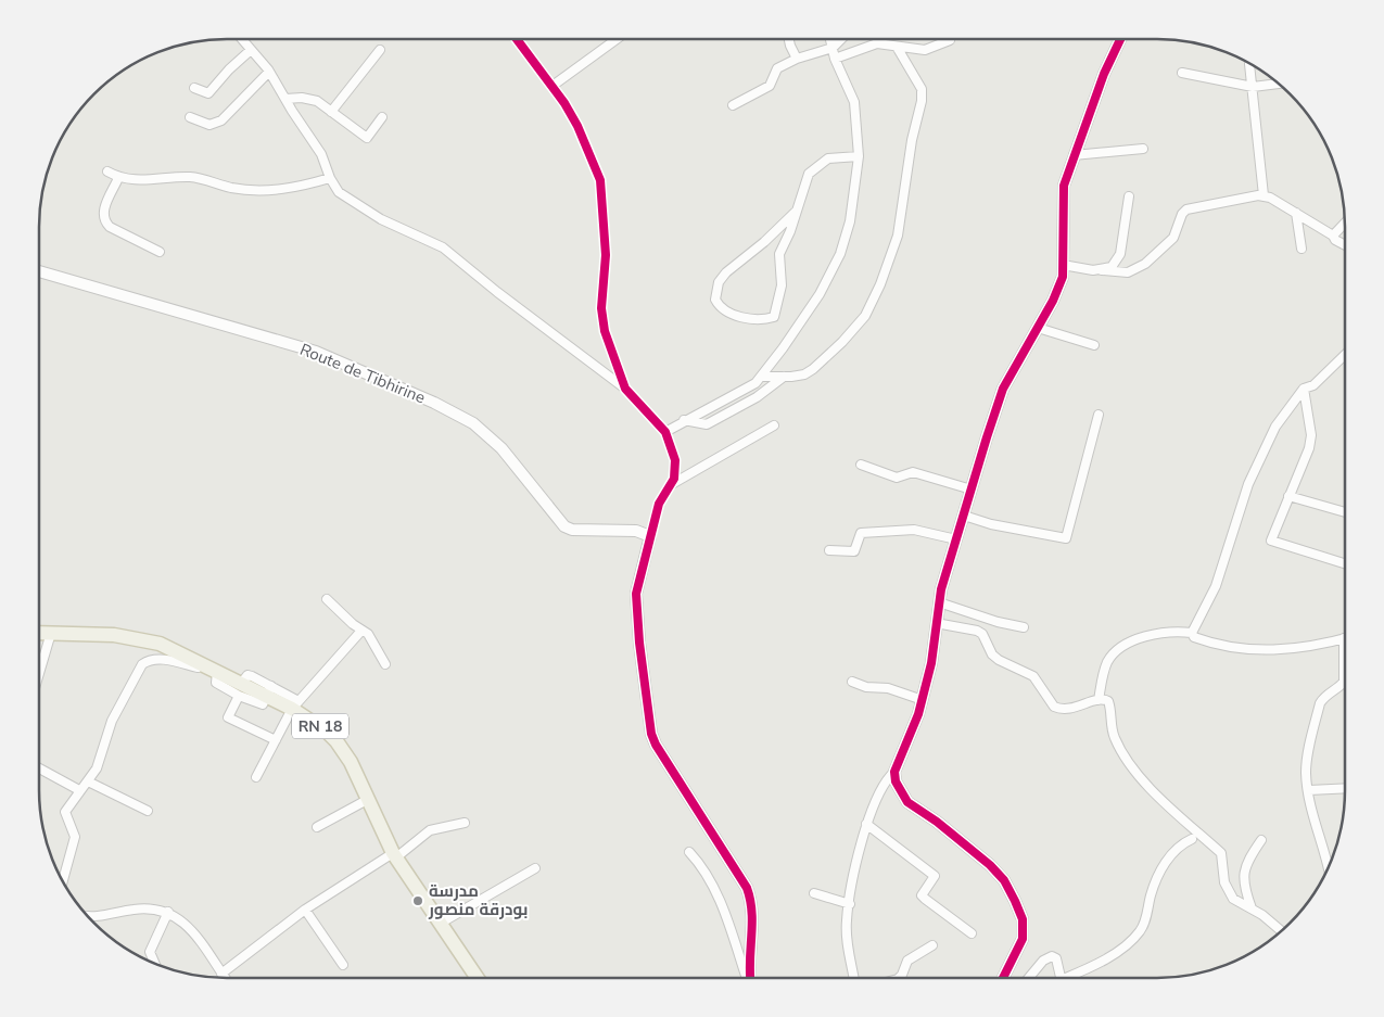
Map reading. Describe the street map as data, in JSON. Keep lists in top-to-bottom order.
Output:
{
  "streets": {
    "main road": ["RN 18"],
    "street": ["Route de Tibhirine"]
  },
  "places": ["مدرسة بودرقة منصور"]
}
